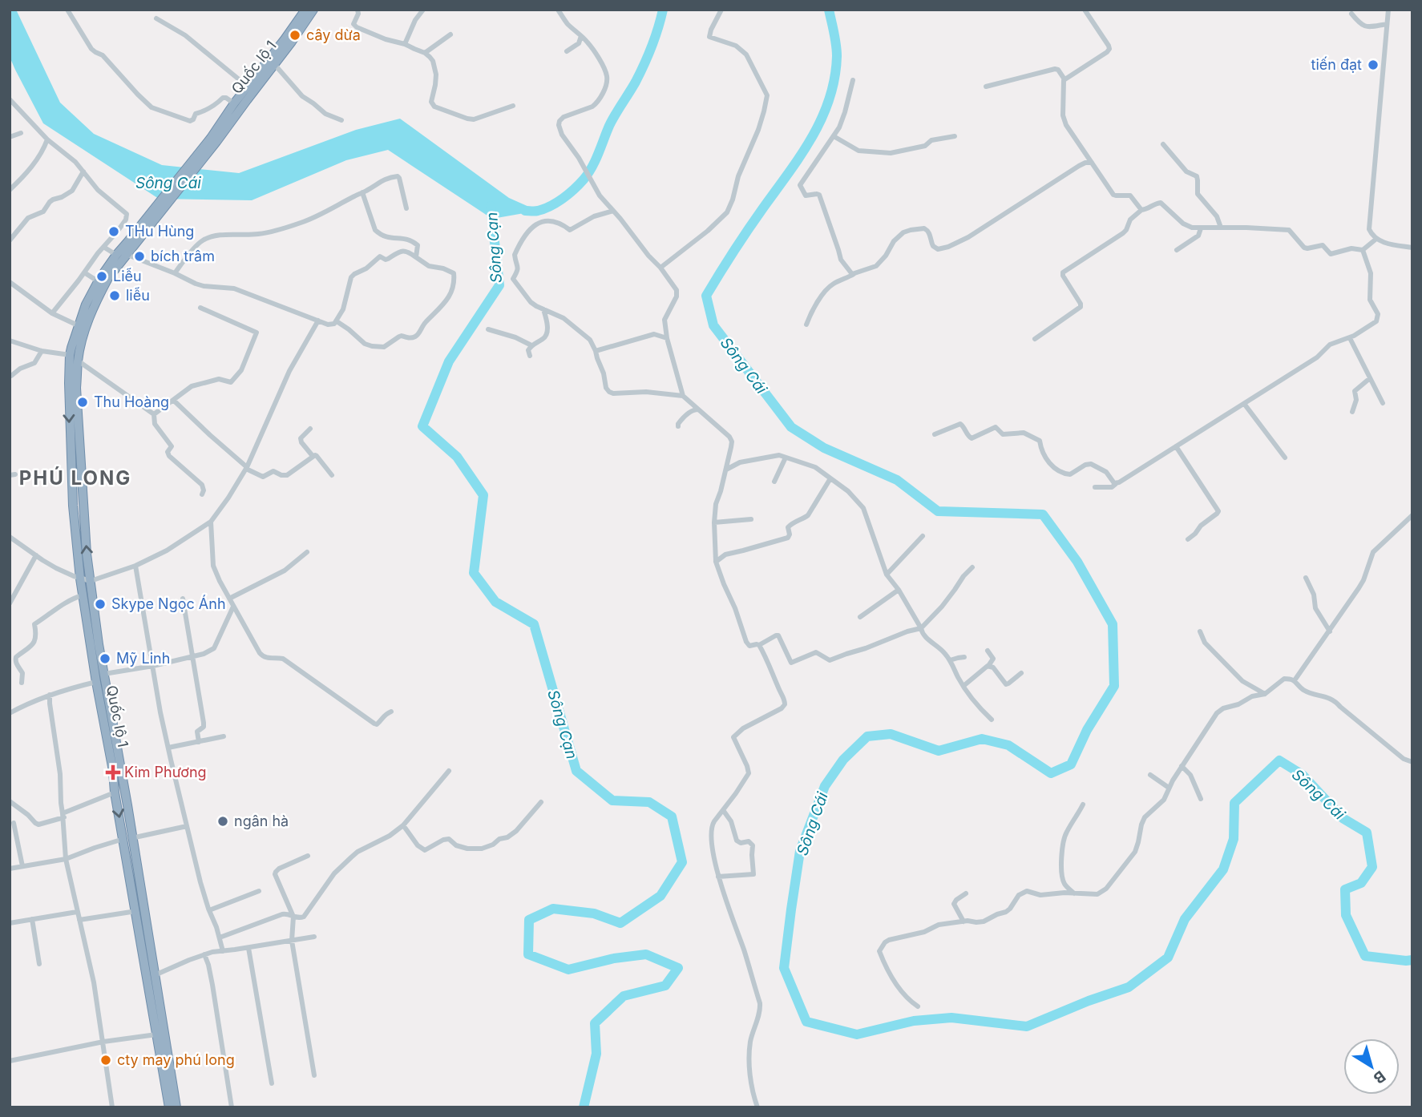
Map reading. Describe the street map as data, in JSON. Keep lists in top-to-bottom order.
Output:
{
  "streets": {
    "highway": ["Quốc lộ 1"]
  },
  "districts": ["PHÚ LONG"],
  "water": ["Sông Cái", "Sông Cạn"],
  "places": {
    "other": [
      "cây dừa",
      "tiến đạt",
      "THu Hùng",
      "bích trâm",
      "Liễu",
      "liễu",
      "Thu Hoàng",
      "Skype Ngọc Ánh",
      "Mỹ Linh",
      "ngân hà",
      "cty may phú long"
    ],
    "health": ["Kim Phương"]
  },
  "north": "bottom right"
}
